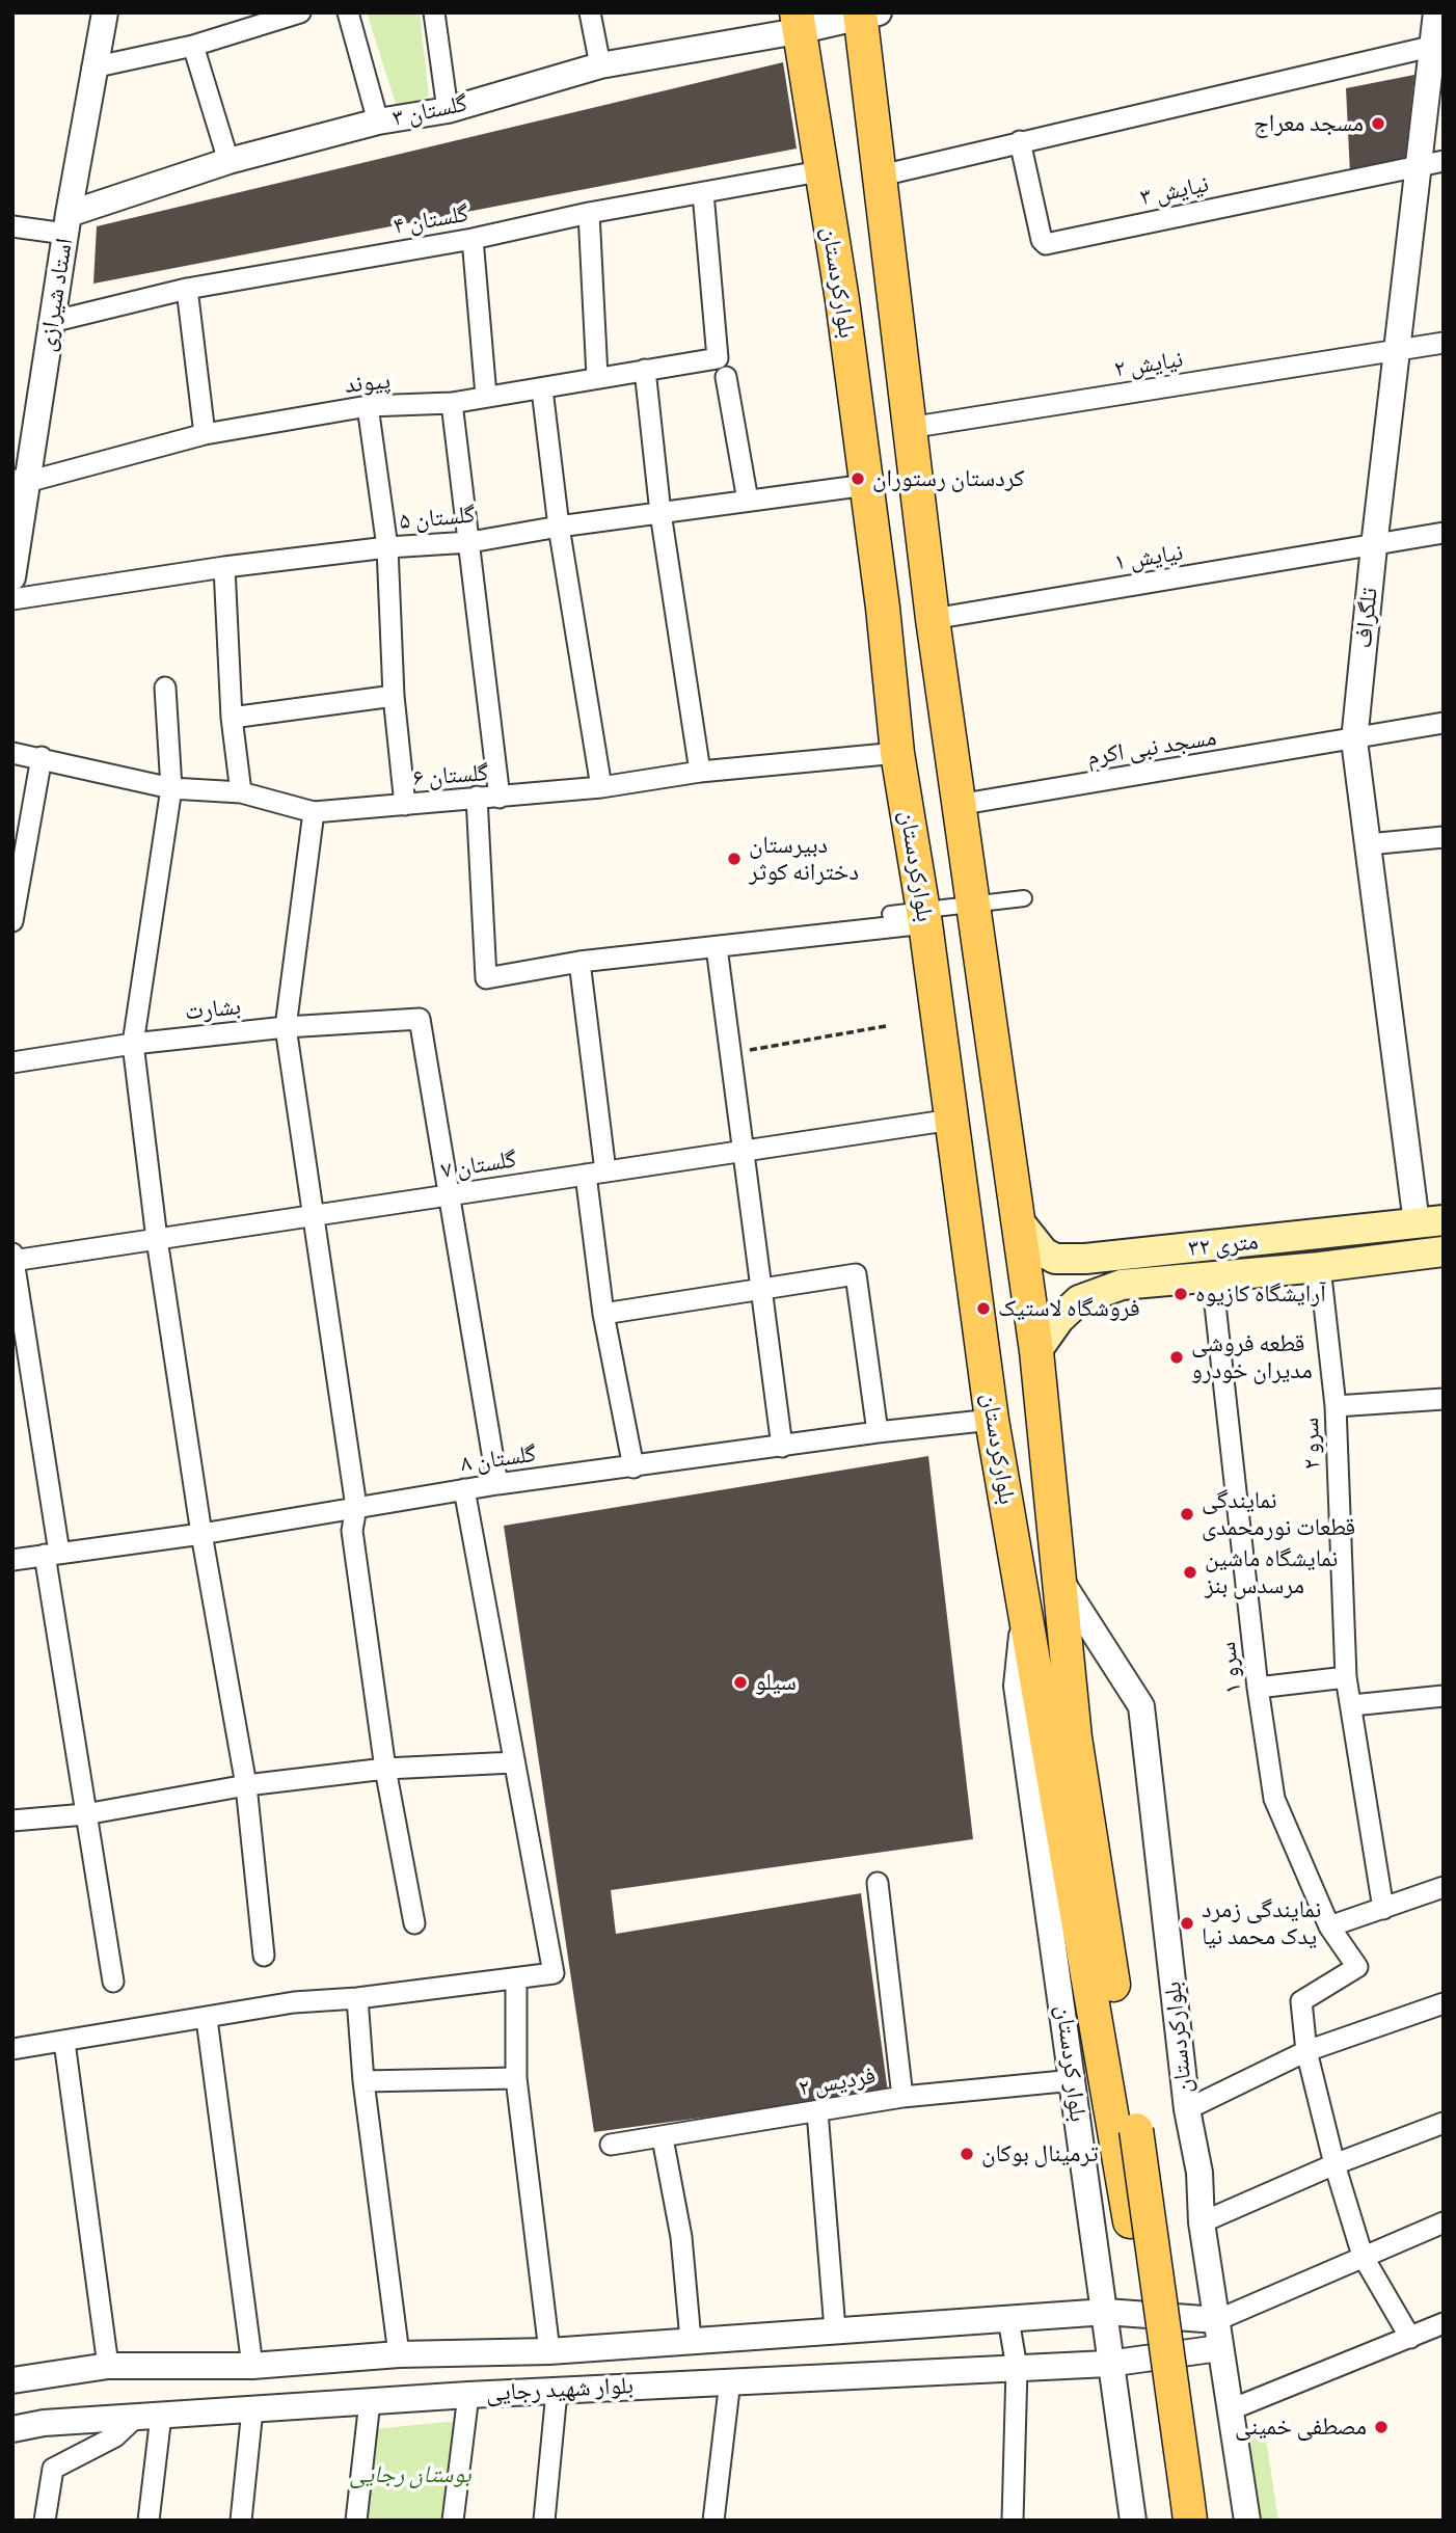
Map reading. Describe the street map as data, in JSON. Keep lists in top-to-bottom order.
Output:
{
  "streets": {
    "main road": ["بلوارکردستان", "۳۲ متری"],
    "street": [
      "گلستان ۳",
      "نیایش ۳",
      "گلستان ۴",
      "استاد شیرازی",
      "نیایش ۲",
      "پیوند",
      "گلستان ۵",
      "نیایش ۱",
      "تلگراف",
      "مسجد نبی اکرم",
      "گلستان ۶",
      "بشارت",
      "گلستان ۷",
      "سرو ۲",
      "گلستان ۸",
      "سرو ۱",
      "بلوار کردستان",
      "فردیس ۲",
      "بلوار شهید رجایی"
    ]
  },
  "crossings": [
    ["گلستان ۳", "بلوارکردستان"],
    ["گلستان ۳", "استاد شیرازی"],
    ["نیایش ۳", "تلگراف"],
    ["گلستان ۴", "بلوارکردستان"],
    ["گلستان ۴", "استاد شیرازی"],
    ["بلوارکردستان", "نیایش ۲"],
    ["بلوارکردستان", "گلستان ۵"],
    ["بلوارکردستان", "نیایش ۱"],
    ["بلوارکردستان", "مسجد نبی اکرم"],
    ["بلوارکردستان", "گلستان ۶"],
    ["بلوارکردستان", "گلستان ۷"],
    ["بلوارکردستان", "۳۲ متری"],
    ["بلوارکردستان", "گلستان ۸"],
    ["بلوارکردستان", "بلوار کردستان"],
    ["بلوارکردستان", "بلوار شهید رجایی"],
    ["استاد شیرازی", "پیوند"],
    ["نیایش ۲", "تلگراف"],
    ["نیایش ۱", "تلگراف"],
    ["تلگراف", "مسجد نبی اکرم"],
    ["تلگراف", "۳۲ متری"],
    ["بشارت", "گلستان ۷"],
    ["۳۲ متری", "سرو ۲"],
    ["۳۲ متری", "سرو ۱"],
    ["بلوار کردستان", "فردیس ۲"],
    ["بلوار کردستان", "بلوار شهید رجایی"]
  ],
  "parks": ["بوستان رجایی"],
  "places": [
    "مسجد معراج",
    "کردستان رستوران",
    "دبیرستان دخترانه کوثر",
    "آرایشگاه کازیوه",
    "فروشگاه لاستیک",
    "قطعه فروشی مدیران خودرو",
    "نمایندگی قطعات نورمحمدی",
    "نمایشگاه ماشین مرسدس بنز",
    "سیلو",
    "نمایندگی زمرد یدک محمد نیا",
    "ترمینال بوکان",
    "مصطفی خمینی"
  ]
}
